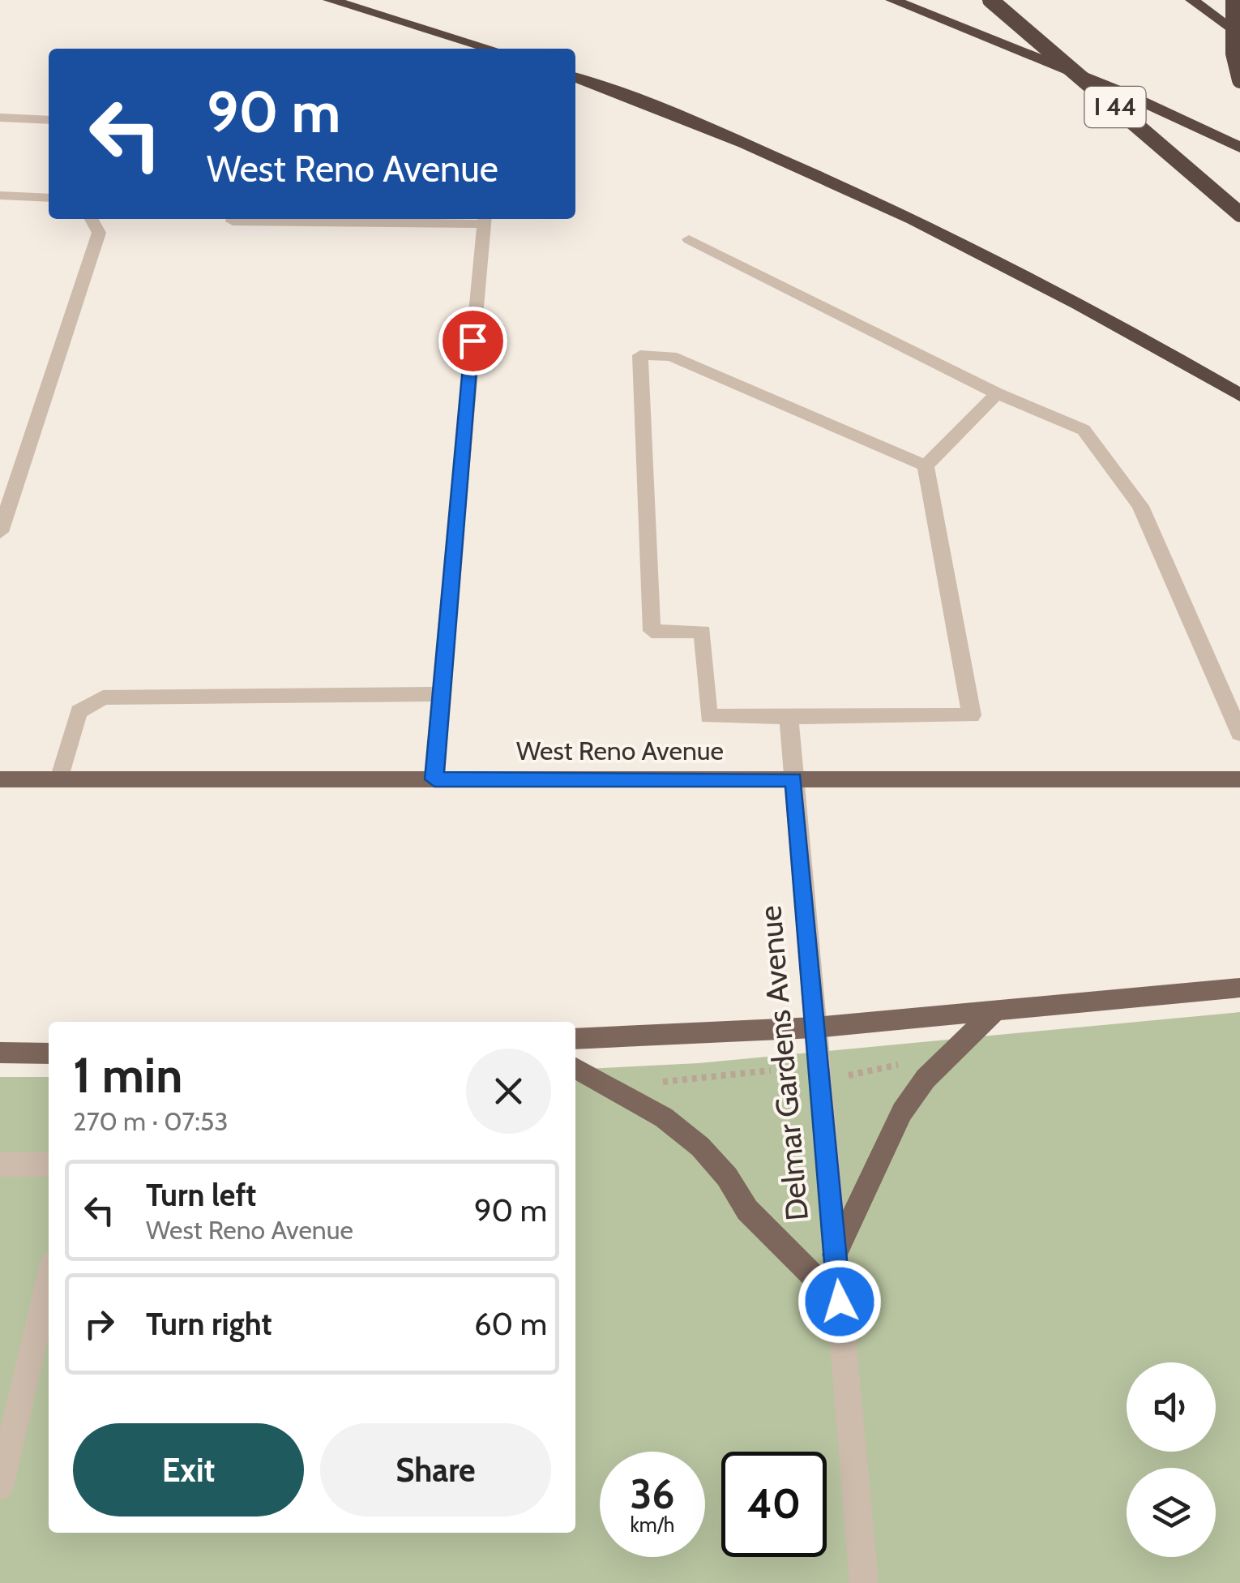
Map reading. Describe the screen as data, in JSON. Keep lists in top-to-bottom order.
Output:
{
  "streets": {
    "highway": ["I 44"],
    "main road": ["West Reno Avenue"],
    "street": ["Delmar Gardens Avenue"]
  },
  "crossings": [
    ["West Reno Avenue", "Delmar Gardens Avenue"]
  ],
  "page": {
    "turn": ["90 m", "West Reno Avenue"],
    "heading": ["1 min", "270 m · 07:53"],
    "list": [
      {
        "name": "Turn left",
        "note": "West Reno Avenue",
        "value": "90 m"
      },
      {
        "name": "Turn right",
        "value": "60 m"
      }
    ],
    "buttons": ["Exit", "Share"],
    "speed": "36 km/h",
    "limit": "40"
  }
}
